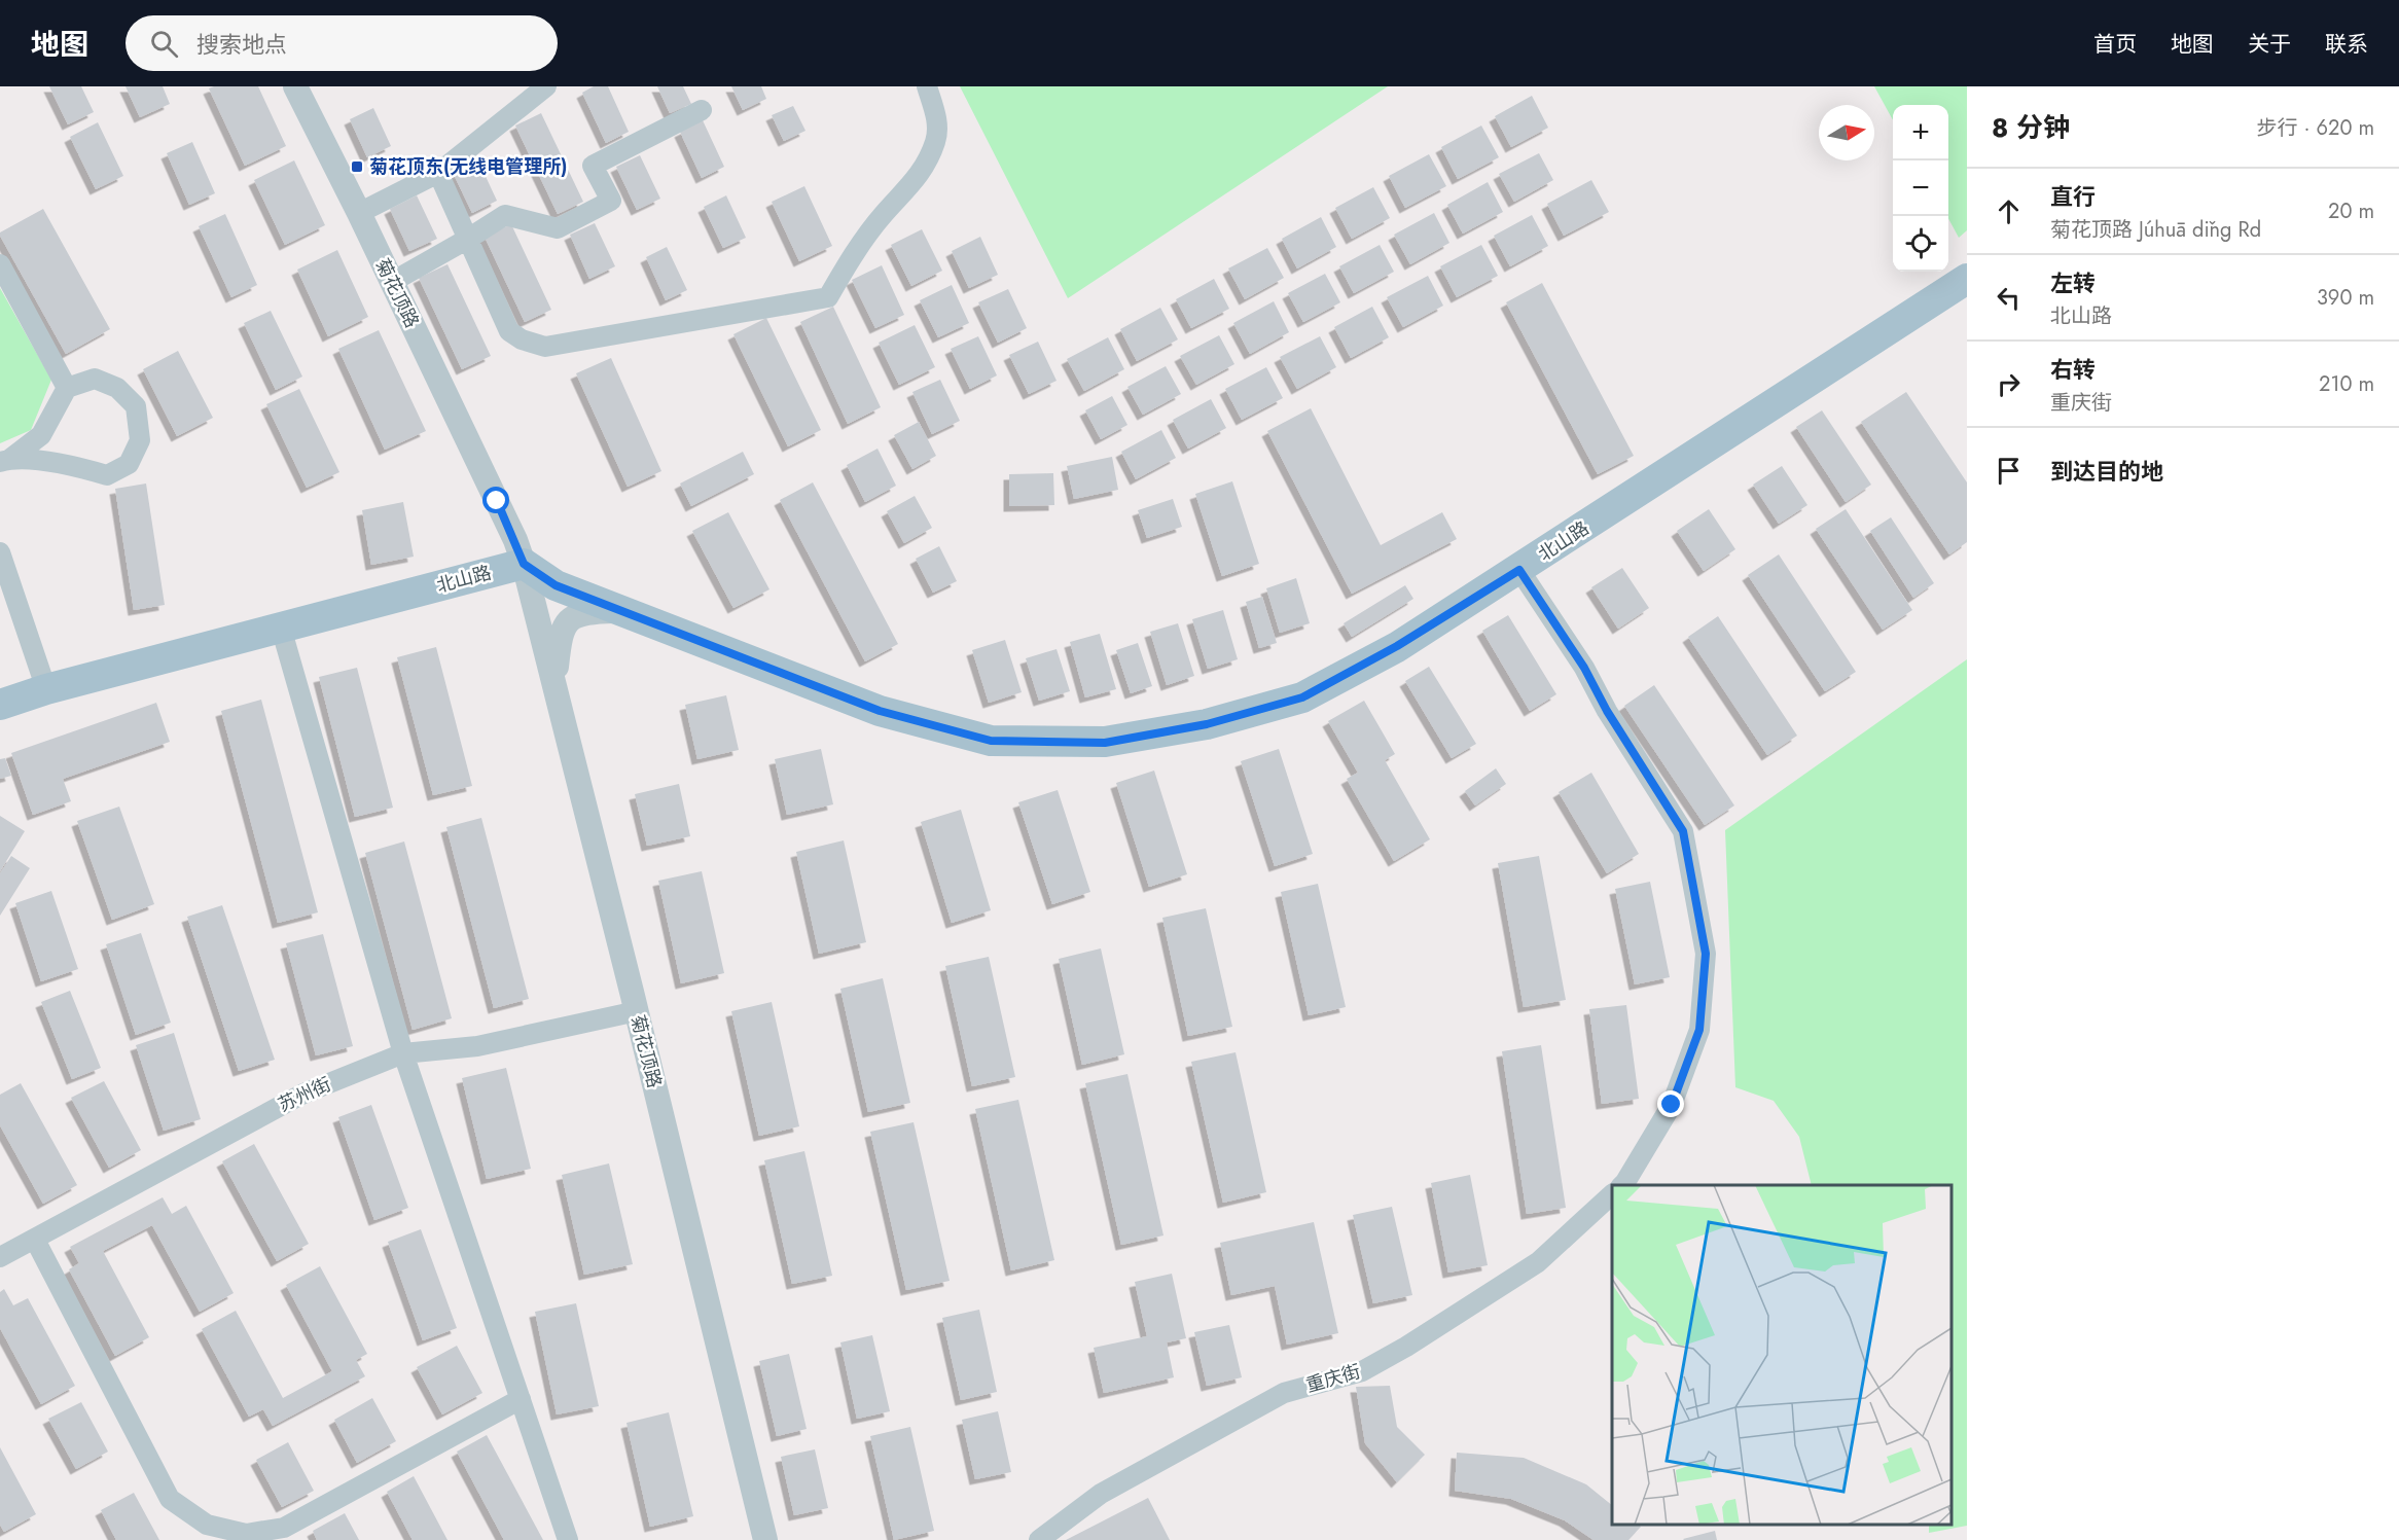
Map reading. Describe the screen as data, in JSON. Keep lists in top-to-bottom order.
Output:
{
  "streets": {
    "main road": ["北山路"],
    "street": ["菊花顶路", "苏州街", "重庆街"]
  },
  "crossings": [
    ["菊花顶路", "北山路"],
    ["菊花顶路", "苏州街"]
  ],
  "places": {
    "transit": ["菊花顶东(无线电管理所)"]
  },
  "north": "right",
  "page": {
    "header": "地图",
    "search": "搜索地点",
    "nav": [
      "首页",
      "地图",
      "关于",
      "联系"
    ],
    "heading": ["8 分钟", "步行 · 620 m"],
    "map_buttons": ["+", "−"],
    "list": [
      ["直行", "菊花顶路 Júhuā dǐng Rd", "20 m"],
      ["左转", "北山路", "390 m"],
      ["右转", "重庆街", "210 m"],
      "到达目的地"
    ]
  }
}
